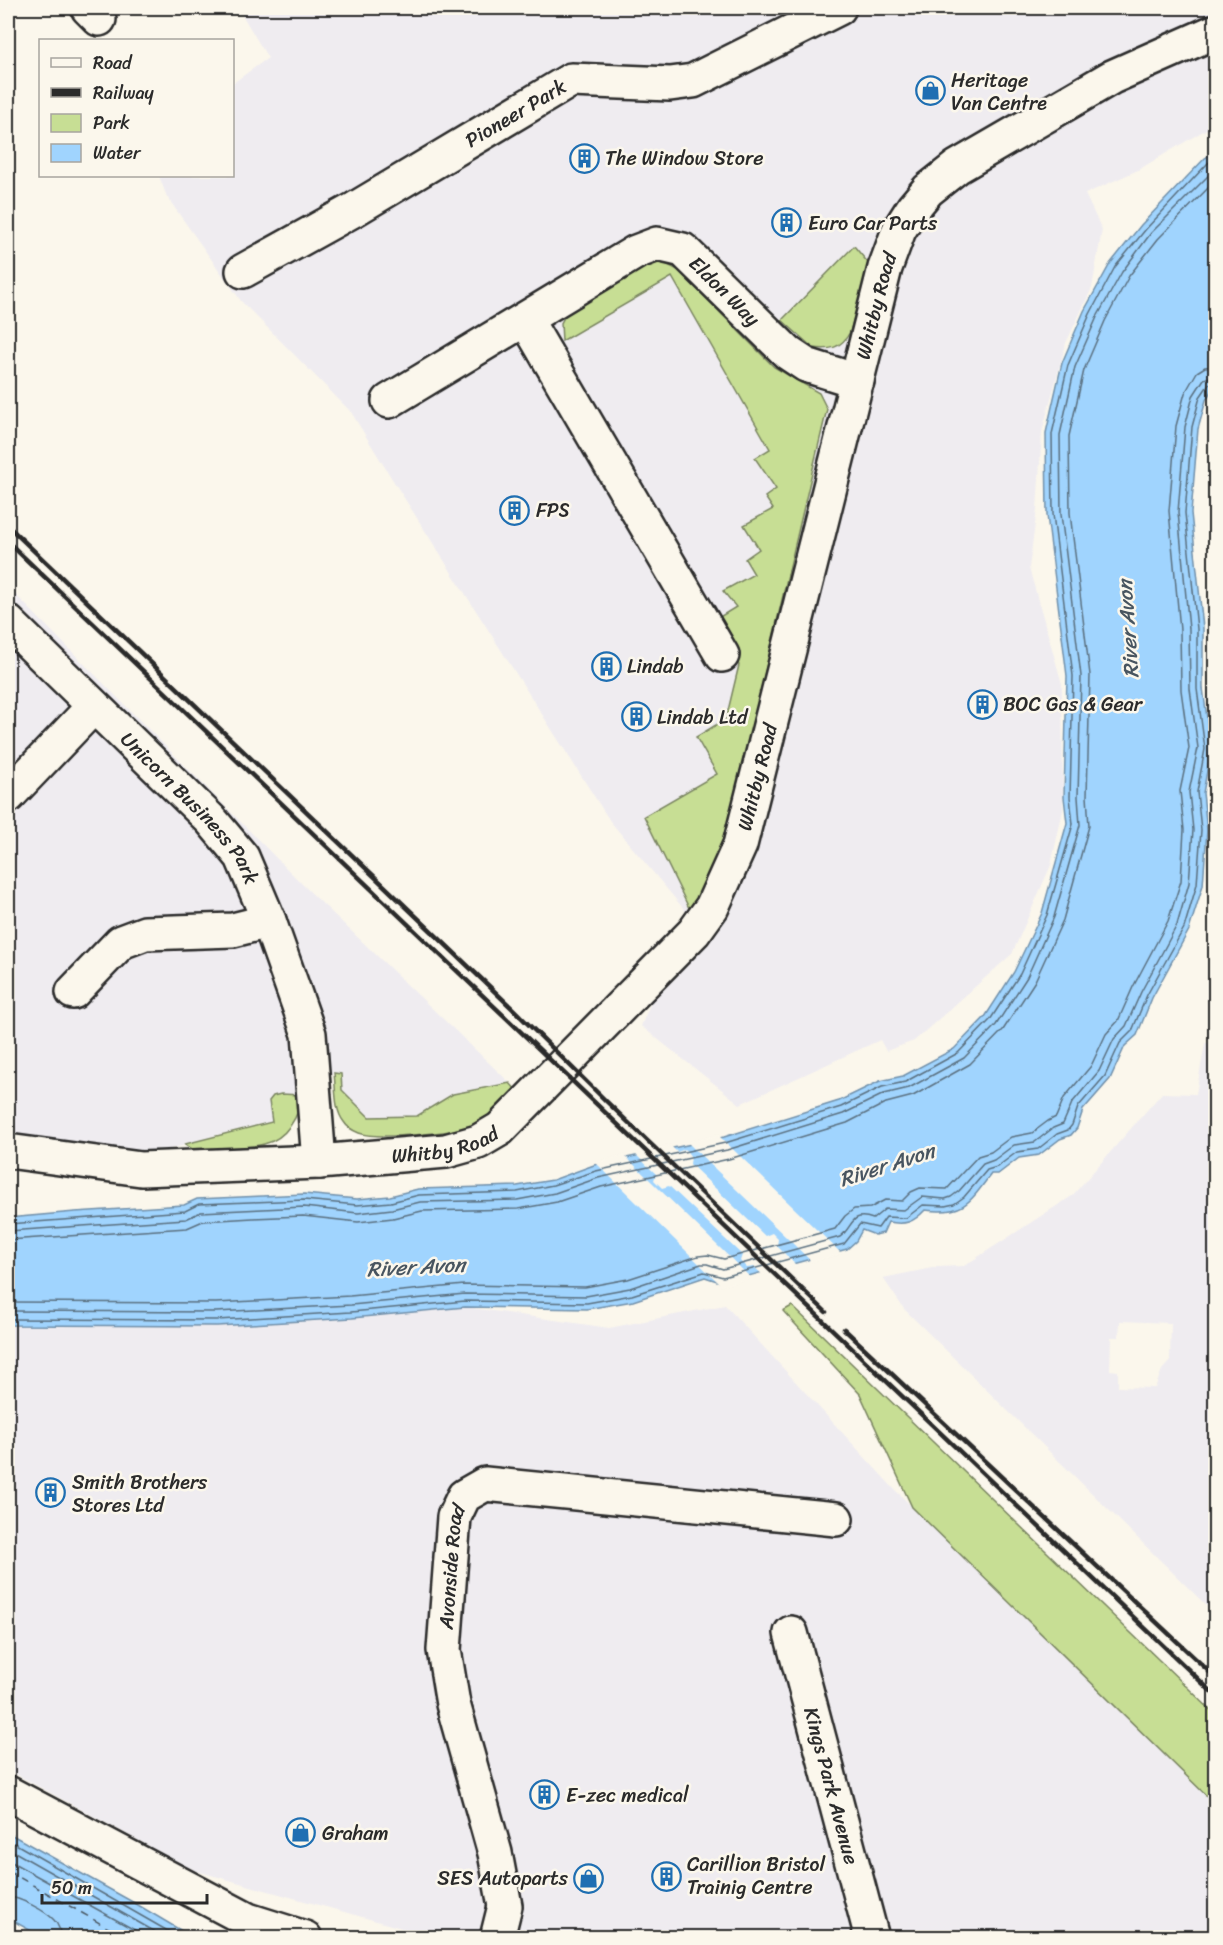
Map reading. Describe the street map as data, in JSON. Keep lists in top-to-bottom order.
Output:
{
  "streets": {
    "street": [
      "Pioneer Park",
      "Eldon Way",
      "Whitby Road",
      "Unicorn Business Park",
      "Avonside Road",
      "Kings Park Avenue"
    ]
  },
  "crossings": [
    ["Eldon Way", "Whitby Road"],
    ["Whitby Road", "Unicorn Business Park"]
  ],
  "water": ["River Avon"],
  "places": {
    "shop": ["Heritage Van Centre", "Graham", "SES Autoparts"],
    "building": [
      "The Window Store",
      "Euro Car Parts",
      "FPS",
      "Lindab",
      "BOC Gas & Gear",
      "Lindab Ltd",
      "Smith Brothers Stores Ltd",
      "E-zec medical",
      "Carillion Bristol Trainig Centre"
    ]
  },
  "legend": [
    "Road",
    "Railway",
    "Park",
    "Water"
  ],
  "scale_bar": "50 m"
}
